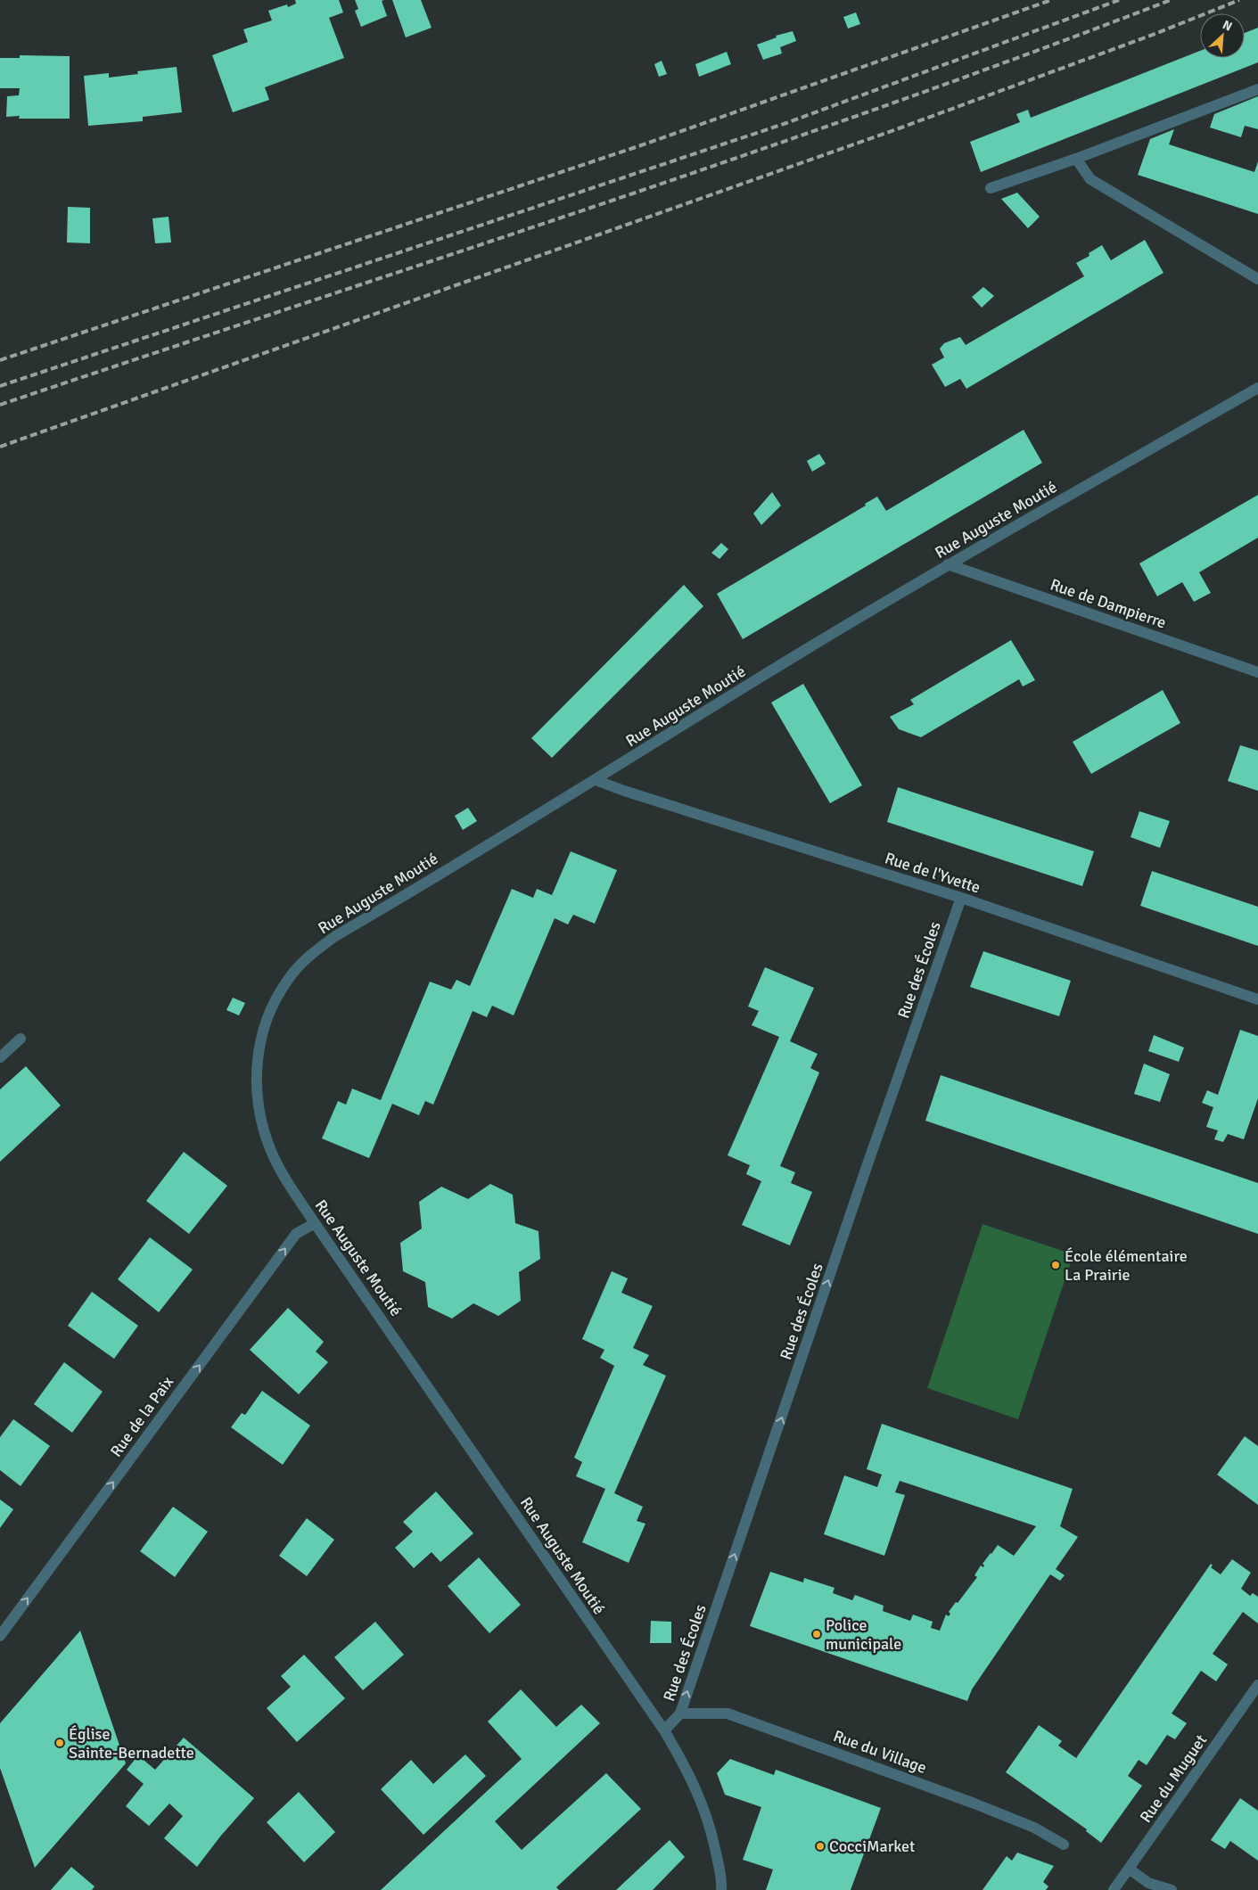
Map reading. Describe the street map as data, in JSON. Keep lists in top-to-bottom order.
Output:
{
  "streets": {
    "street": [
      "Rue Auguste Moutié",
      "Rue de Dampierre",
      "Rue de l'Yvette",
      "Rue des Écoles",
      "Rue de la Paix",
      "Rue du Village",
      "Rue du Muguet"
    ]
  },
  "crossings": [
    ["Rue Auguste Moutié", "Rue de Dampierre"],
    ["Rue Auguste Moutié", "Rue de l'Yvette"],
    ["Rue Auguste Moutié", "Rue des Écoles"],
    ["Rue Auguste Moutié", "Rue de la Paix"],
    ["Rue de l'Yvette", "Rue des Écoles"],
    ["Rue des Écoles", "Rue du Village"]
  ],
  "one_way": ["Rue des Écoles", "Rue de la Paix"],
  "places": [
    "École élémentaire La Prairie",
    "Police municipale",
    "Église Sainte-Bernadette",
    "CocciMarket"
  ],
  "north": "top right"
}
